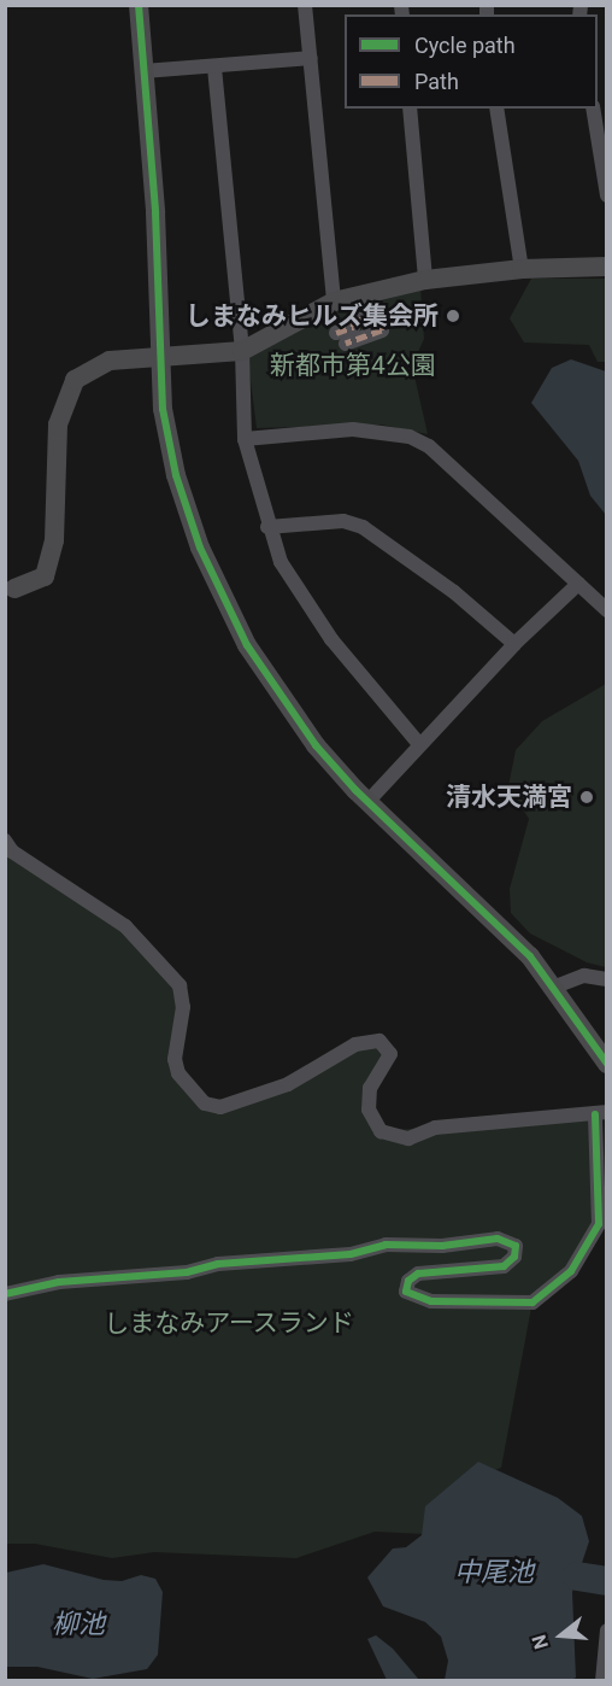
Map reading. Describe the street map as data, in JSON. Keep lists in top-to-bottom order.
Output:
{
  "water": ["中尾池", "柳池"],
  "parks": ["新都市第4公園", "しまなみアースランド"],
  "places": ["しまなみヒルズ集会所", "清水天満宮"],
  "legend": ["Cycle path", "Path"],
  "north": "left"
}
